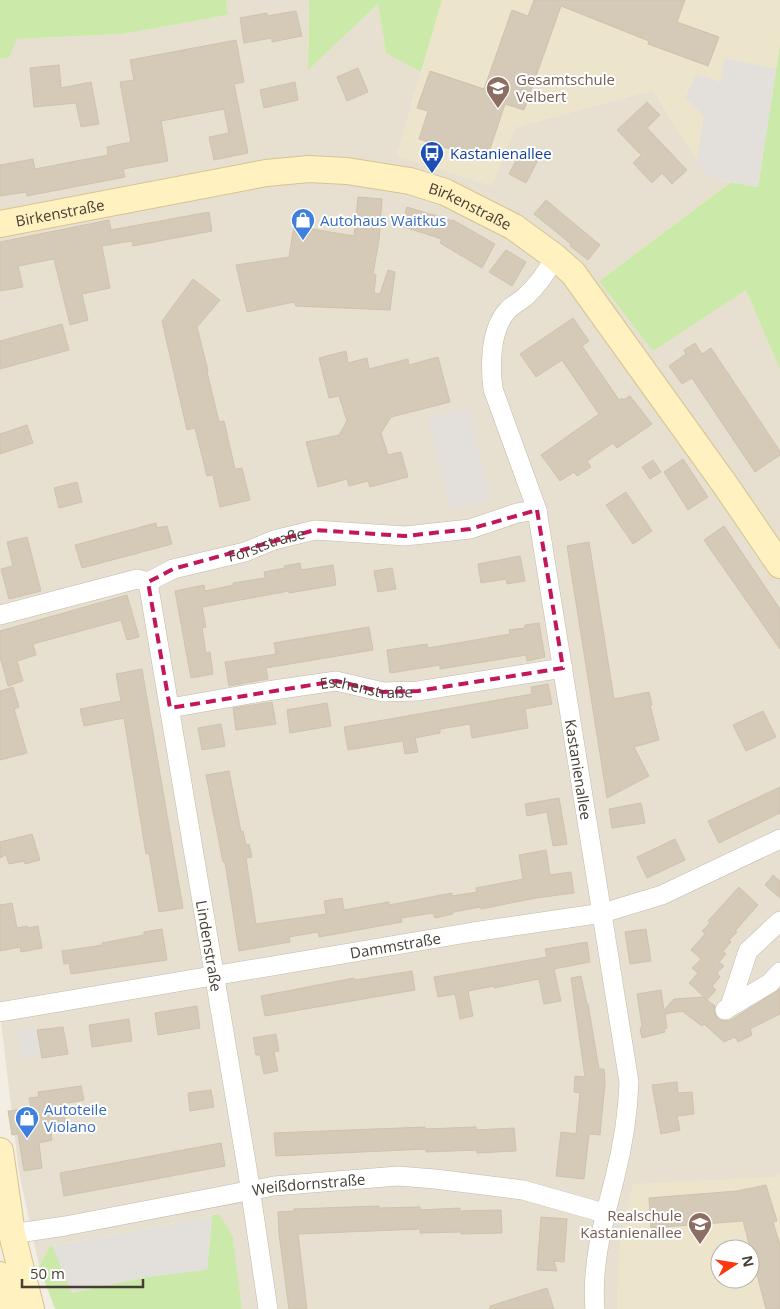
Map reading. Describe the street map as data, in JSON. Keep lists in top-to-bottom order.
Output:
{
  "streets": {
    "street": [
      "Birkenstraße",
      "Forststraße",
      "Eschenstraße",
      "Kastanienallee",
      "Lindenstraße",
      "Dammstraße",
      "Weißdornstraße"
    ]
  },
  "crossings": [
    ["Birkenstraße", "Kastanienallee"],
    ["Forststraße", "Kastanienallee"],
    ["Forststraße", "Lindenstraße"],
    ["Eschenstraße", "Kastanienallee"],
    ["Eschenstraße", "Lindenstraße"],
    ["Kastanienallee", "Dammstraße"],
    ["Kastanienallee", "Weißdornstraße"],
    ["Lindenstraße", "Dammstraße"],
    ["Lindenstraße", "Weißdornstraße"]
  ],
  "places": {
    "school or university": ["Gesamtschule Velbert", "Realschule Kastanienallee"],
    "bus stop": ["Kastanienallee"],
    "shop": ["Autohaus Waitkus", "Autoteile Violano"]
  },
  "scale_bar": "50 m",
  "north": "right"
}
